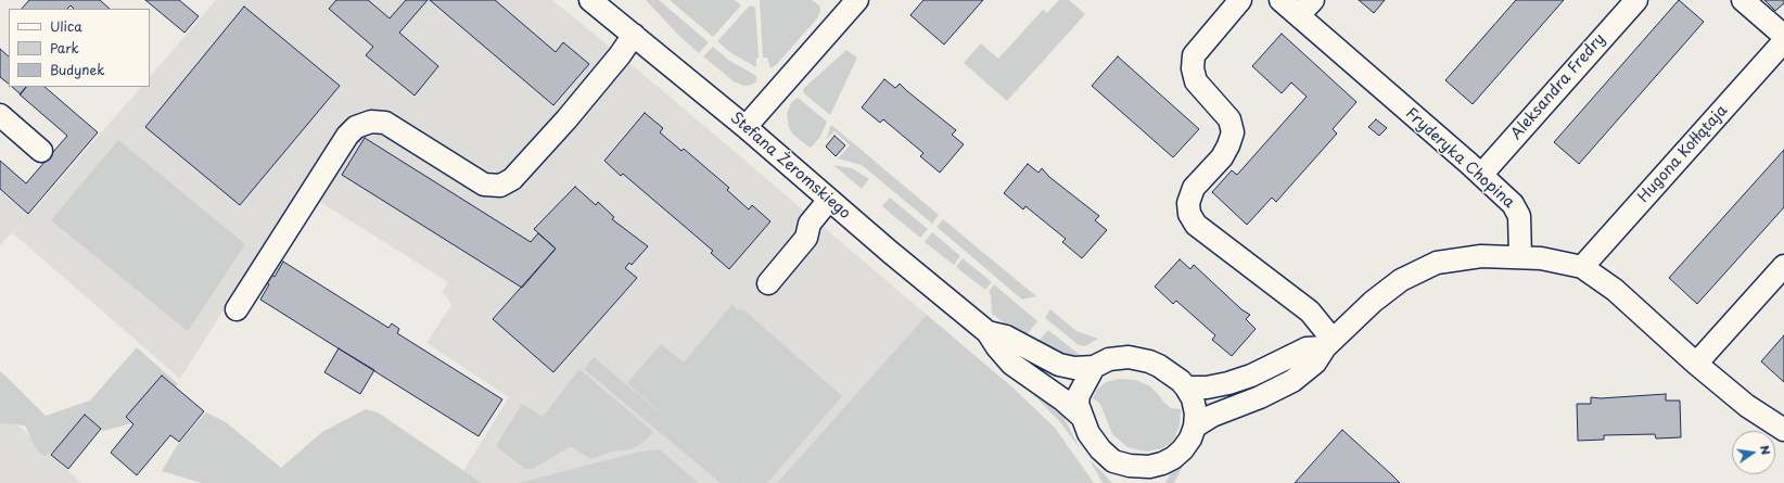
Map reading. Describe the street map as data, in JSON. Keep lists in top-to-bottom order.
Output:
{
  "streets": {
    "street": [
      "Aleksandra Fredry",
      "Hugona Kołłątaja",
      "Fryderyka Chopina",
      "Stefana Żeromskiego"
    ]
  },
  "crossings": [
    ["Aleksandra Fredry", "Fryderyka Chopina"]
  ],
  "legend": ["Ulica", "Park", "Budynek"],
  "north": "right"
}
